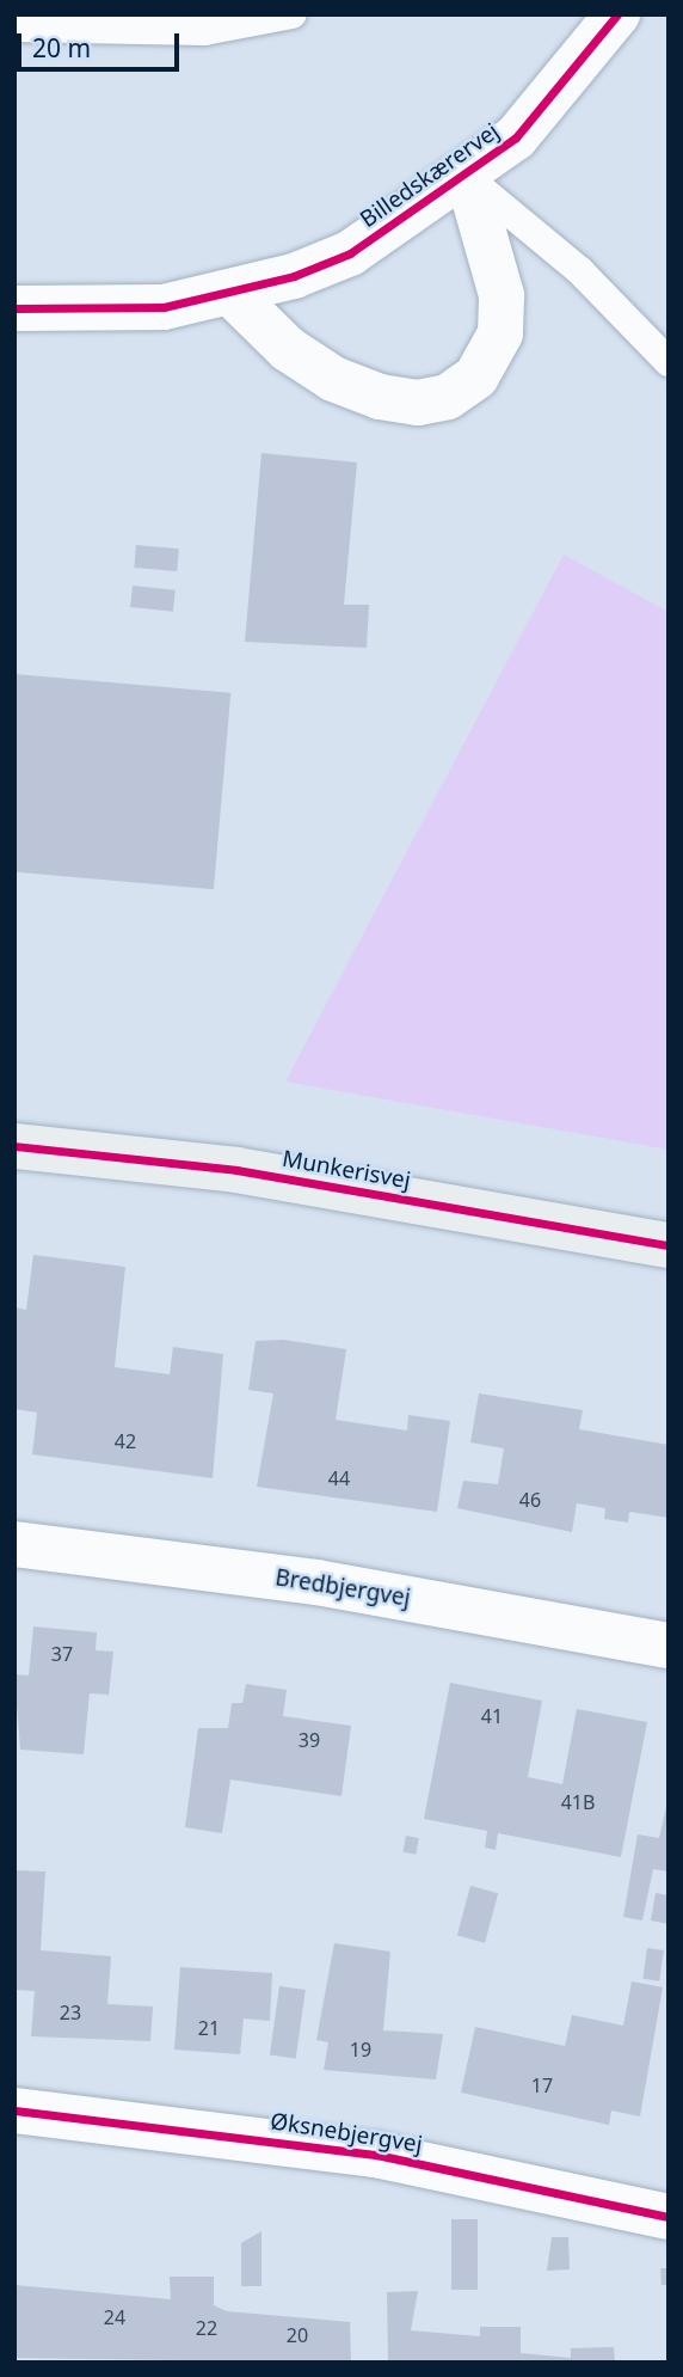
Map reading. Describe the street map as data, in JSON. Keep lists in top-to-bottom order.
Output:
{
  "streets": {
    "main road": ["Munkerisvej"],
    "street": ["Billedskærervej", "Bredbjergvej", "Øksnebjergvej"]
  },
  "house_numbers": [
    "42",
    "44",
    "46",
    "37",
    "41",
    "39",
    "41B",
    "23",
    "21",
    "19",
    "17",
    "24",
    "22",
    "20"
  ],
  "scale_bar": "20 m"
}
